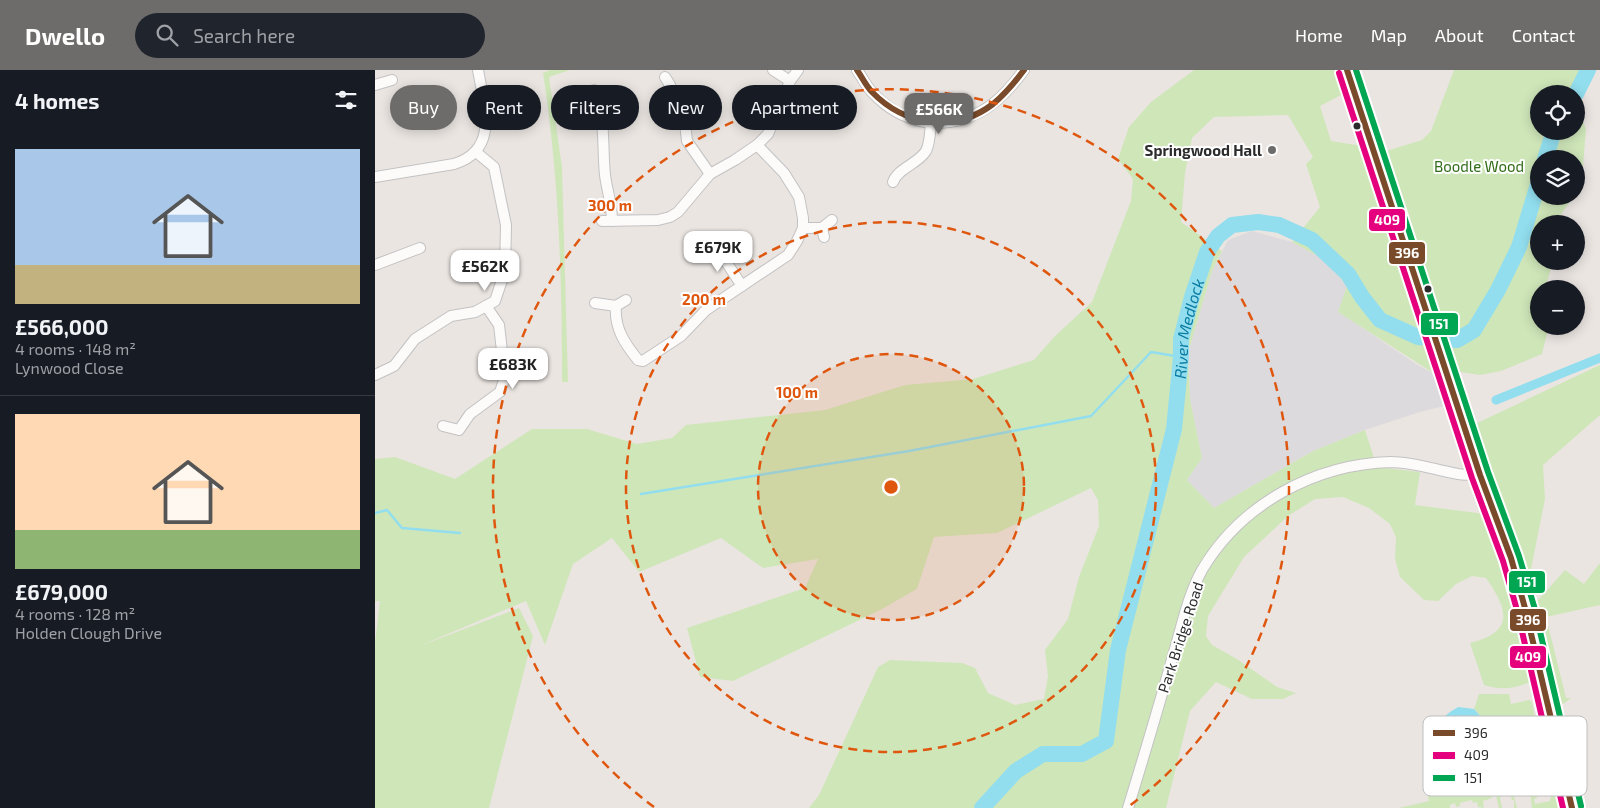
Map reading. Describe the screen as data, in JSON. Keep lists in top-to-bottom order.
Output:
{
  "streets": {
    "street": ["Park Bridge Road"]
  },
  "water": ["River Medlock"],
  "parks": ["Boodle Wood"],
  "places": ["Springwood Hall"],
  "lines": ["transit line 396", "transit line 151", "transit line 409"],
  "legend": ["396", "409", "151"],
  "page": {
    "header": "Dwello",
    "search": "Search here",
    "nav": [
      "Home",
      "Map",
      "About",
      "Contact"
    ],
    "heading": "4 homes",
    "map_buttons": ["+", "−"],
    "chip": [
      "Buy",
      "Rent",
      "Filters",
      "New",
      "Apartment"
    ],
    "price": [
      "£566K",
      "£679K",
      "£562K",
      "£683K"
    ],
    "list": [
      {
        "name": "£566,000",
        "note": "4 rooms · 148 m² · Lynwood Close"
      },
      {
        "name": "£679,000",
        "note": "4 rooms · 128 m² · Holden Clough Drive"
      }
    ]
  },
  "rings": ["300 m", "200 m", "100 m"]
}
